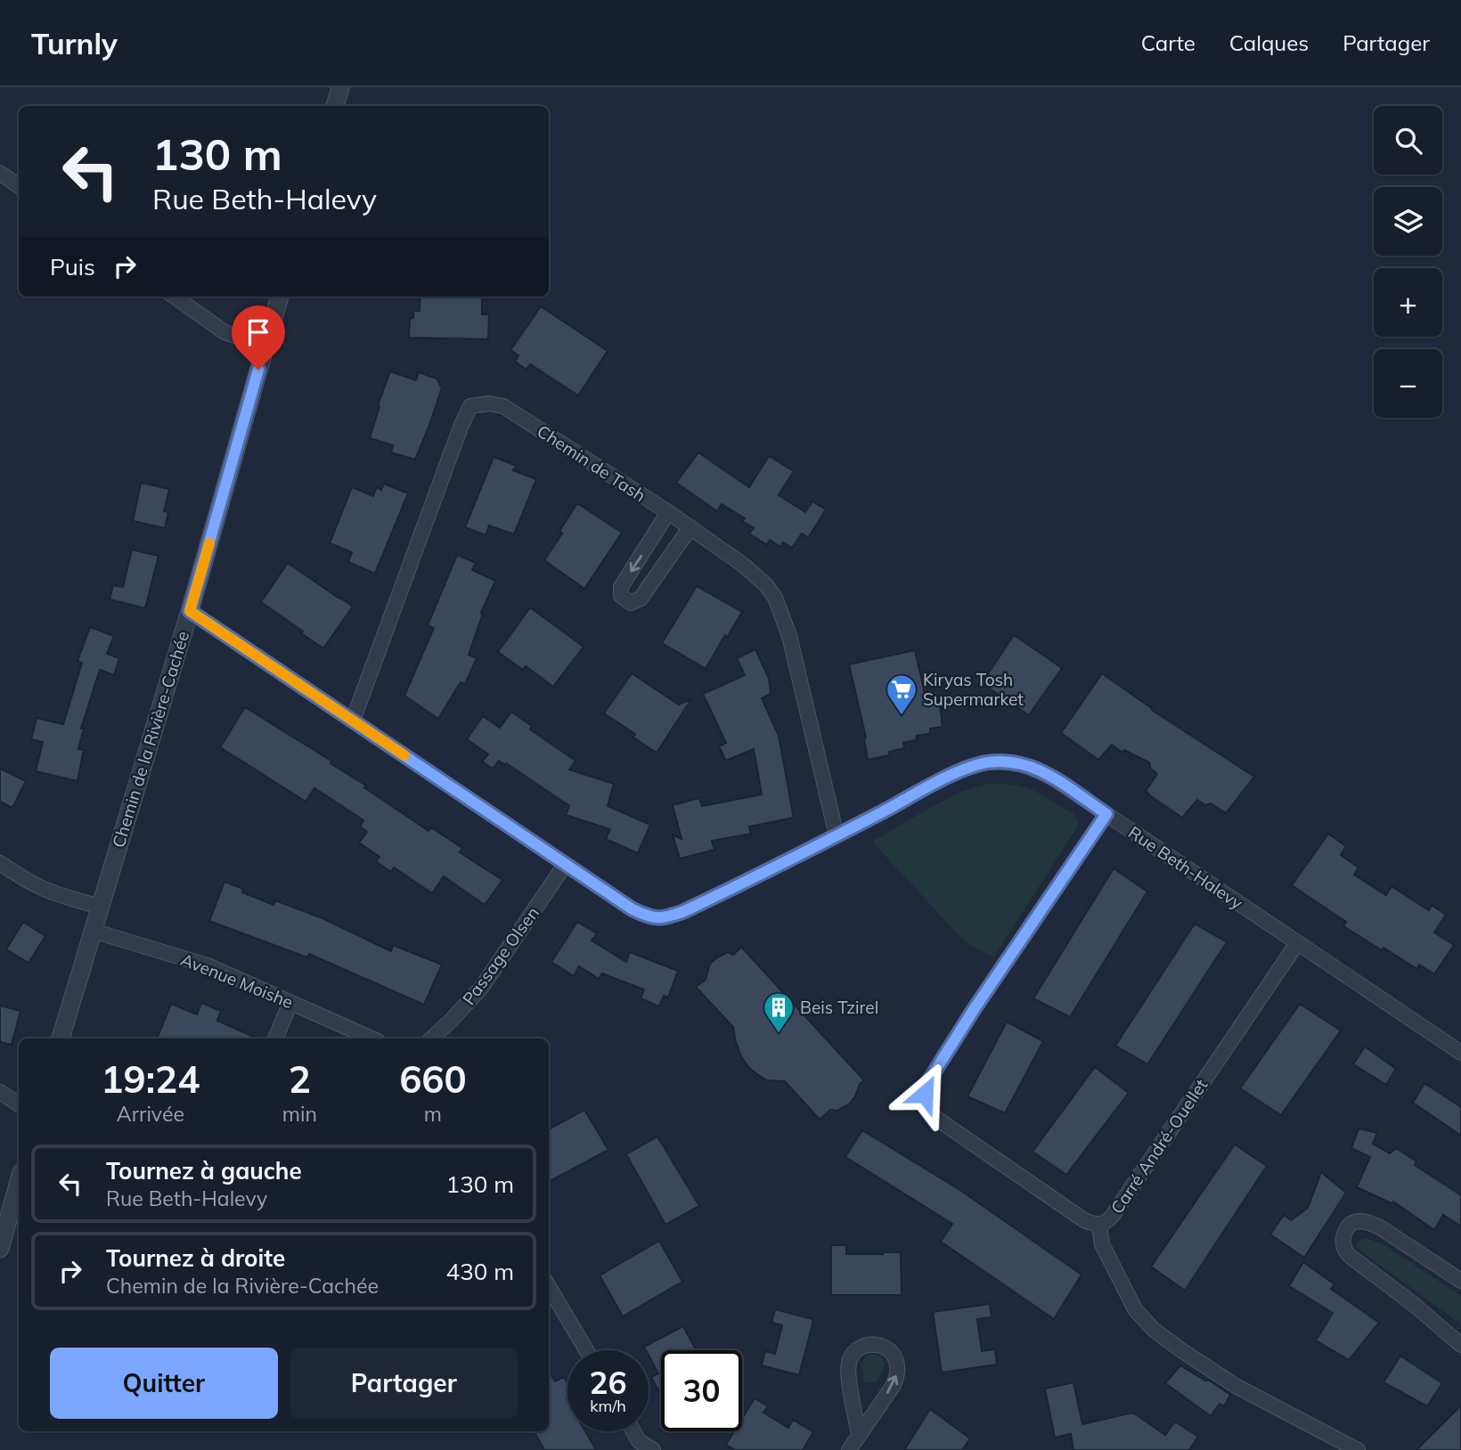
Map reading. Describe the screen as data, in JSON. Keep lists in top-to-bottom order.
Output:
{
  "streets": {
    "street": [
      "Chemin de Tash",
      "Chemin de la Rivière-Cachée",
      "Rue Beth-Halevy",
      "Passage Olsen",
      "Avenue Moishe",
      "Carré André-Ouellet"
    ]
  },
  "crossings": [
    ["Chemin de Tash", "Rue Beth-Halevy"],
    ["Chemin de la Rivière-Cachée", "Rue Beth-Halevy"],
    ["Chemin de la Rivière-Cachée", "Avenue Moishe"],
    ["Rue Beth-Halevy", "Passage Olsen"],
    ["Rue Beth-Halevy", "Carré André-Ouellet"]
  ],
  "places": {
    "supermarket": ["Kiryas Tosh Supermarket"],
    "building": ["Beis Tzirel"]
  },
  "page": {
    "header": "Turnly",
    "nav": ["Carte", "Calques", "Partager"],
    "map_buttons": ["+", "−"],
    "turn": ["130 m", "Rue Beth-Halevy"],
    "then": "Puis",
    "eta": [
      "19:24",
      "Arrivée",
      "2",
      "min",
      "660",
      "m"
    ],
    "list": [
      {
        "name": "Tournez à gauche",
        "note": "Rue Beth-Halevy",
        "value": "130 m"
      },
      {
        "name": "Tournez à droite",
        "note": "Chemin de la Rivière-Cachée",
        "value": "430 m"
      }
    ],
    "buttons": ["Quitter", "Partager"],
    "speed": "26 km/h",
    "limit": "30"
  }
}
